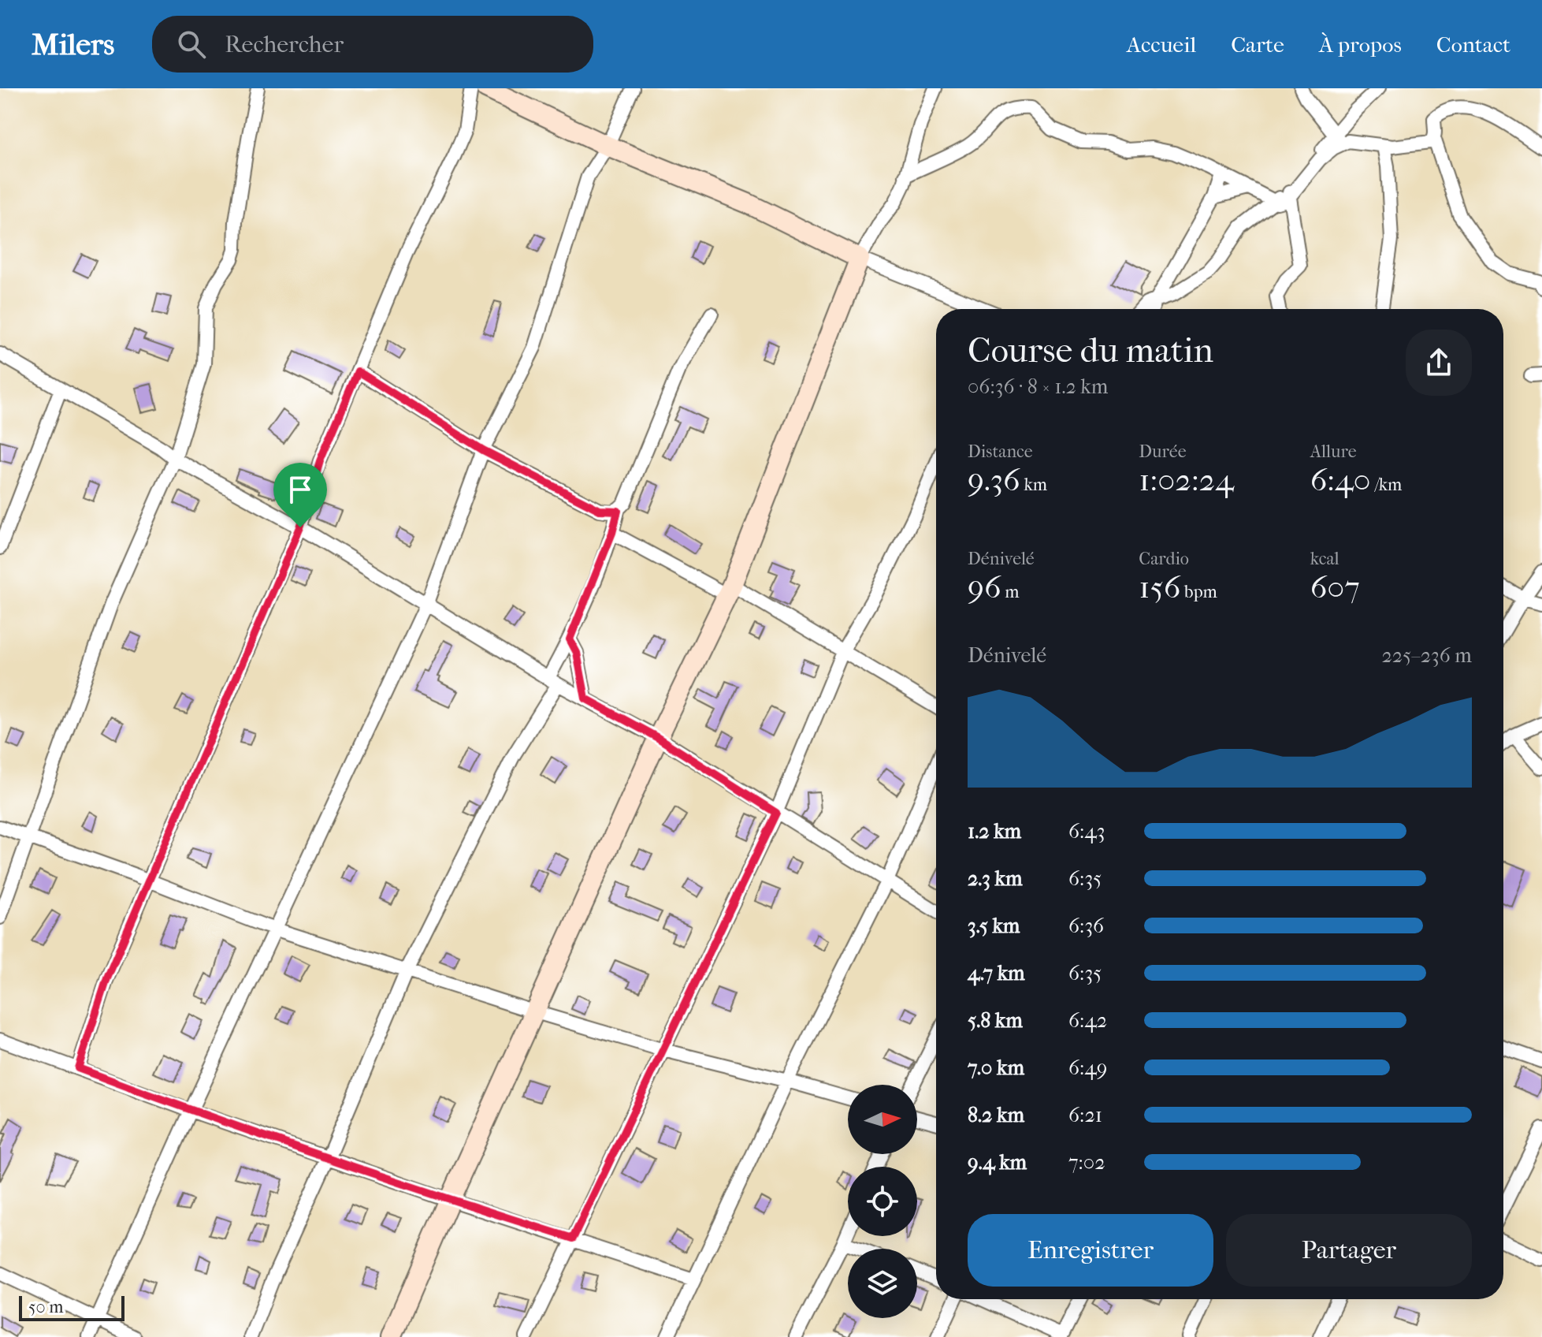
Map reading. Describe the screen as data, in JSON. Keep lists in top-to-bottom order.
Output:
{
  "scale_bar": "50 m",
  "north": "right",
  "page": {
    "header": "Milers",
    "search": "Rechercher",
    "nav": [
      "Accueil",
      "Carte",
      "À propos",
      "Contact"
    ],
    "heading": ["Course du matin", "06:36 · 8 × 1.2 km"],
    "stats": [
      ["Distance", "9.36 km"],
      ["Durée", "1:02:24"],
      ["Allure", "6:40 /km"],
      ["Dénivelé", "96 m"],
      ["Cardio", "156 bpm"],
      ["kcal", "607"]
    ],
    "chart": ["Dénivelé", "225–236 m"],
    "list": [
      {
        "name": "1.2 km",
        "note": "6:43"
      },
      {
        "name": "2.3 km",
        "note": "6:35"
      },
      {
        "name": "3.5 km",
        "note": "6:36"
      },
      {
        "name": "4.7 km",
        "note": "6:35"
      },
      {
        "name": "5.8 km",
        "note": "6:42"
      },
      {
        "name": "7.0 km",
        "note": "6:49"
      },
      {
        "name": "8.2 km",
        "note": "6:21"
      },
      {
        "name": "9.4 km",
        "note": "7:02"
      }
    ],
    "buttons": ["Enregistrer", "Partager"],
    "scale": "50 m"
  }
}
